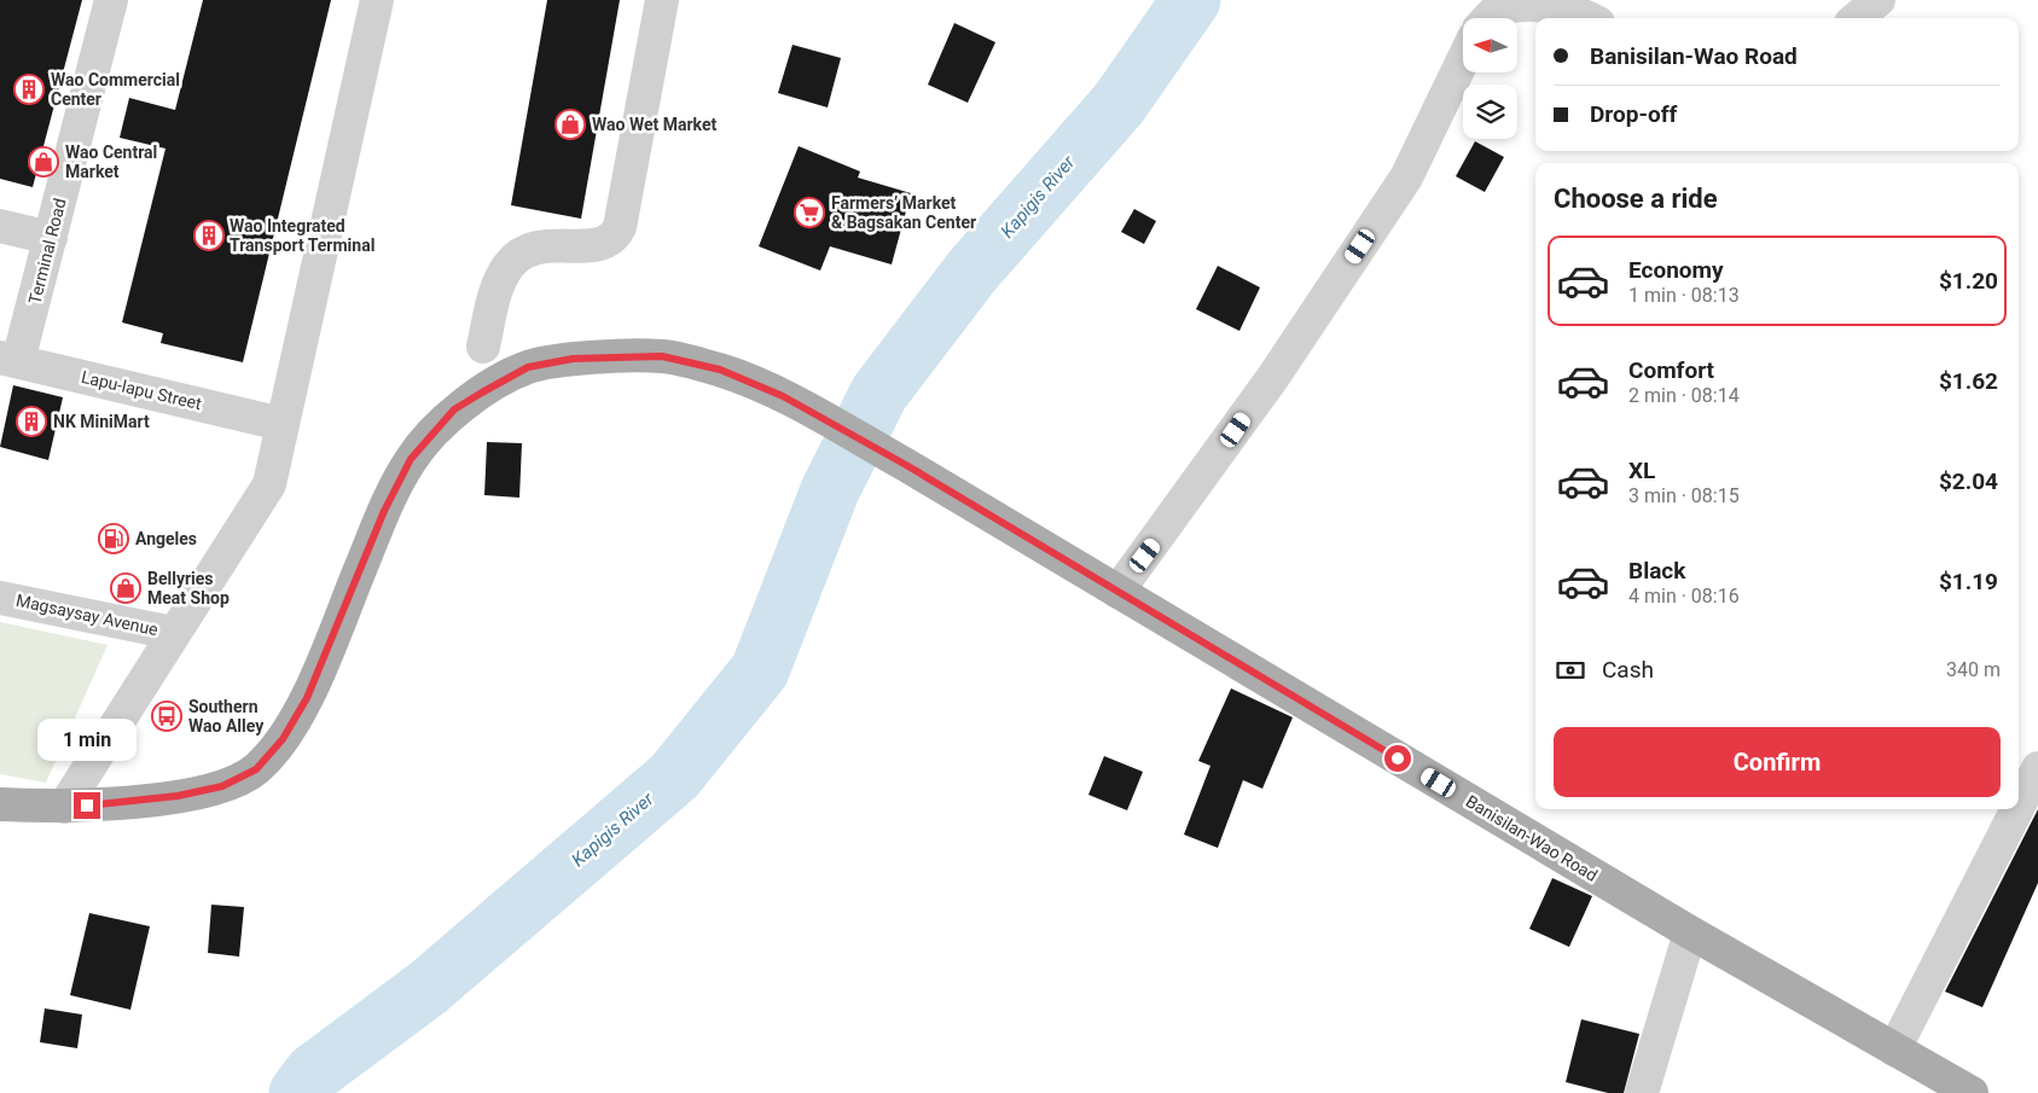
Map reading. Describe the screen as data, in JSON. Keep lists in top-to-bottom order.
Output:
{
  "streets": {
    "main road": ["Banisilan-Wao Road"],
    "street": ["Terminal Road", "Lapu-lapu Street", "Magsaysay Avenue"]
  },
  "crossings": [
    ["Terminal Road", "Lapu-lapu Street"]
  ],
  "water": ["Kapigis River"],
  "places": {
    "building": ["Wao Commercial Center", "Wao Integrated Transport Terminal", "NK MiniMart"],
    "shop": ["Wao Wet Market", "Wao Central Market", "Bellyries Meat Shop"],
    "supermarket": ["Farmers’ Market & Bagsakan Center"],
    "fuel station": ["Angeles"],
    "bus stop": ["Southern Wao Alley"]
  },
  "north": "left",
  "page": {
    "banner": ["Banisilan-Wao Road", "Drop-off"],
    "heading": "Choose a ride",
    "list": [
      {
        "name": "Economy",
        "note": "1 min · 08:13",
        "value": "$1.20"
      },
      {
        "name": "Comfort",
        "note": "2 min · 08:14",
        "value": "$1.62"
      },
      {
        "name": "XL",
        "note": "3 min · 08:15",
        "value": "$2.04"
      },
      {
        "name": "Black",
        "note": "4 min · 08:16",
        "value": "$1.19"
      }
    ],
    "pay": ["Cash", "340 m"],
    "buttons": "Confirm",
    "bubble": "1 min"
  }
}
